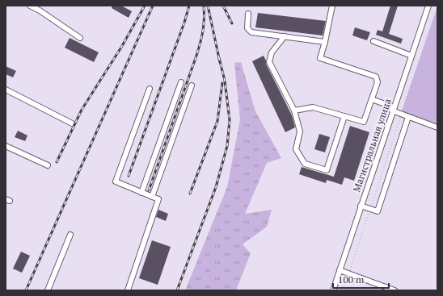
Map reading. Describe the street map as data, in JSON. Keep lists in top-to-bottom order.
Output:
{
  "streets": {
    "street": ["Магистральная улица"]
  },
  "scale_bar": "100 m"
}
